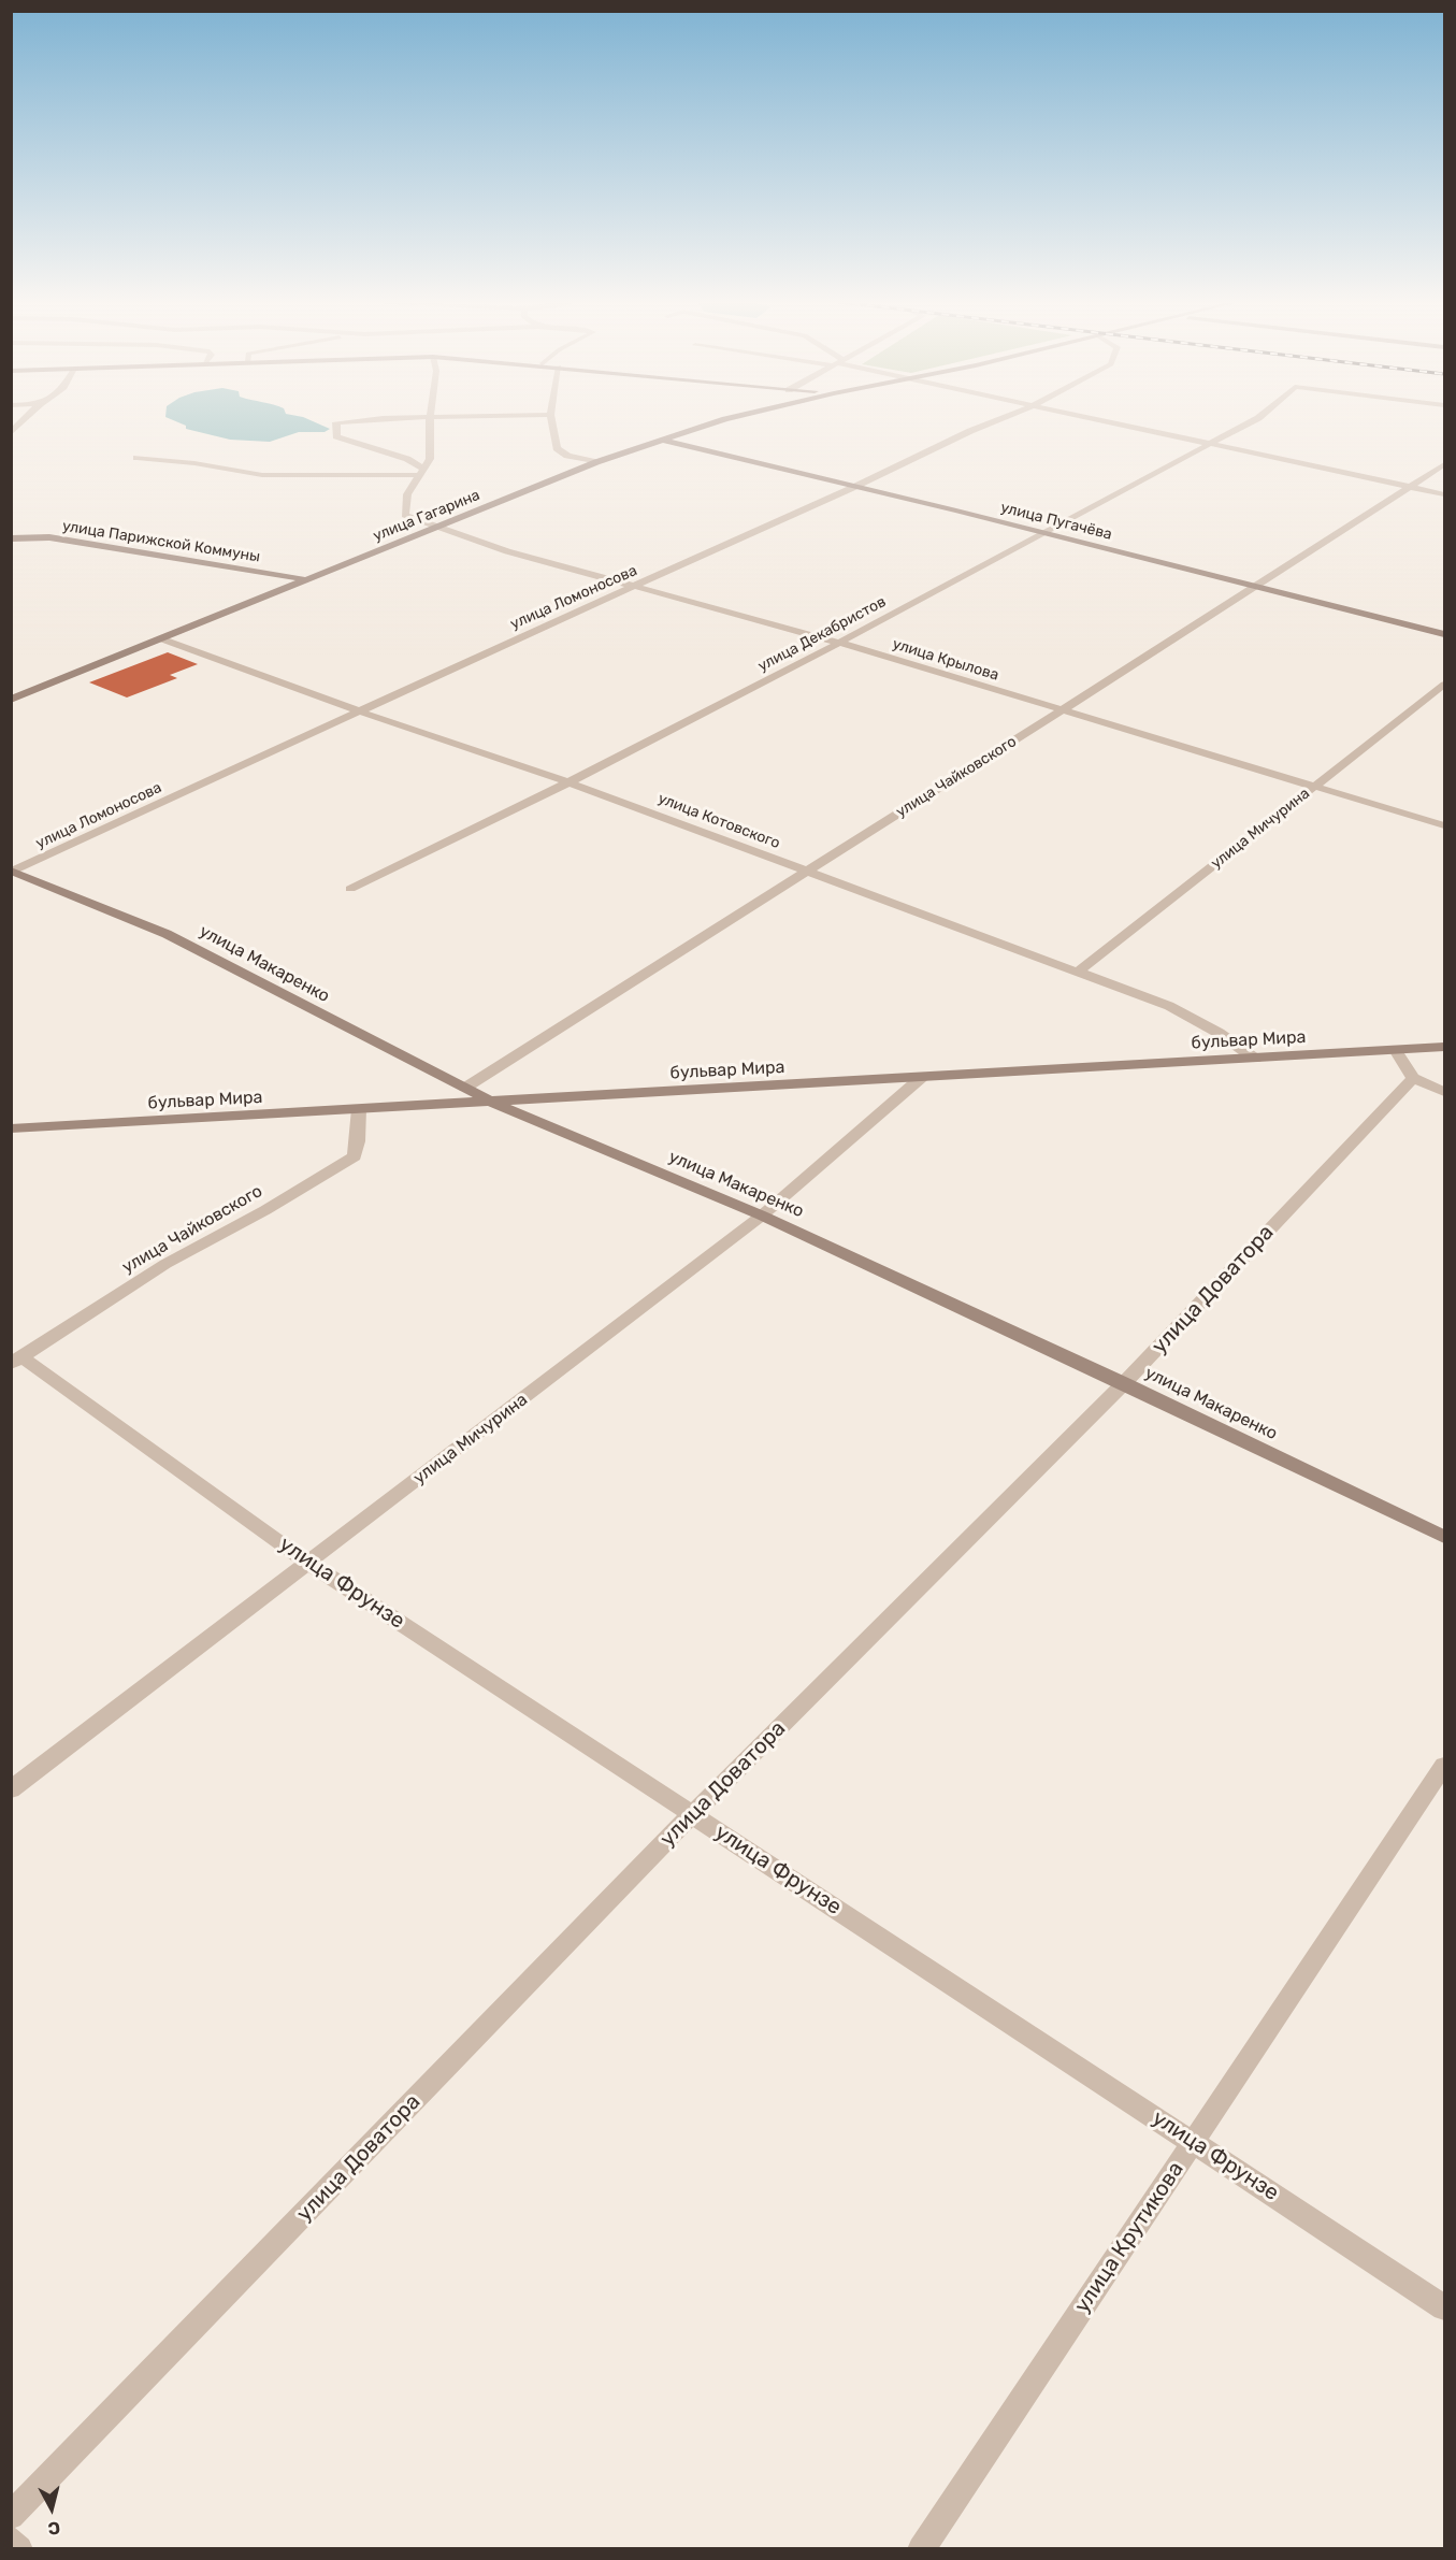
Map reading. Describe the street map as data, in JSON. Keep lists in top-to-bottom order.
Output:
{
  "streets": {
    "street": [
      "улица Гагарина",
      "улица Пугачёва",
      "улица Парижской Коммуны",
      "улица Ломоносова",
      "улица Декабристов",
      "улица Крылова",
      "улица Чайковского",
      "улица Котовского",
      "улица Мичурина",
      "улица Макаренко",
      "бульвар Мира",
      "улица Доватора",
      "улица Фрунзе",
      "улица Крутикова"
    ]
  },
  "crossings": [
    ["улица Гагарина", "улица Пугачёва"],
    ["улица Гагарина", "улица Парижской Коммуны"],
    ["улица Гагарина", "улица Крылова"],
    ["улица Гагарина", "улица Котовского"],
    ["улица Пугачёва", "улица Ломоносова"],
    ["улица Пугачёва", "улица Декабристов"],
    ["улица Пугачёва", "улица Чайковского"],
    ["улица Ломоносова", "улица Крылова"],
    ["улица Ломоносова", "улица Котовского"],
    ["улица Ломоносова", "улица Макаренко"],
    ["улица Декабристов", "улица Крылова"],
    ["улица Декабристов", "улица Котовского"],
    ["улица Крылова", "улица Чайковского"],
    ["улица Крылова", "улица Мичурина"],
    ["улица Чайковского", "улица Котовского"],
    ["улица Чайковского", "улица Макаренко"],
    ["улица Чайковского", "бульвар Мира"],
    ["улица Чайковского", "улица Фрунзе"],
    ["улица Котовского", "улица Мичурина"],
    ["улица Котовского", "бульвар Мира"],
    ["улица Мичурина", "улица Макаренко"],
    ["улица Мичурина", "бульвар Мира"],
    ["улица Мичурина", "улица Фрунзе"],
    ["улица Макаренко", "бульвар Мира"],
    ["улица Макаренко", "улица Доватора"],
    ["улица Доватора", "улица Фрунзе"],
    ["улица Фрунзе", "улица Крутикова"]
  ],
  "north": "bottom"
}
